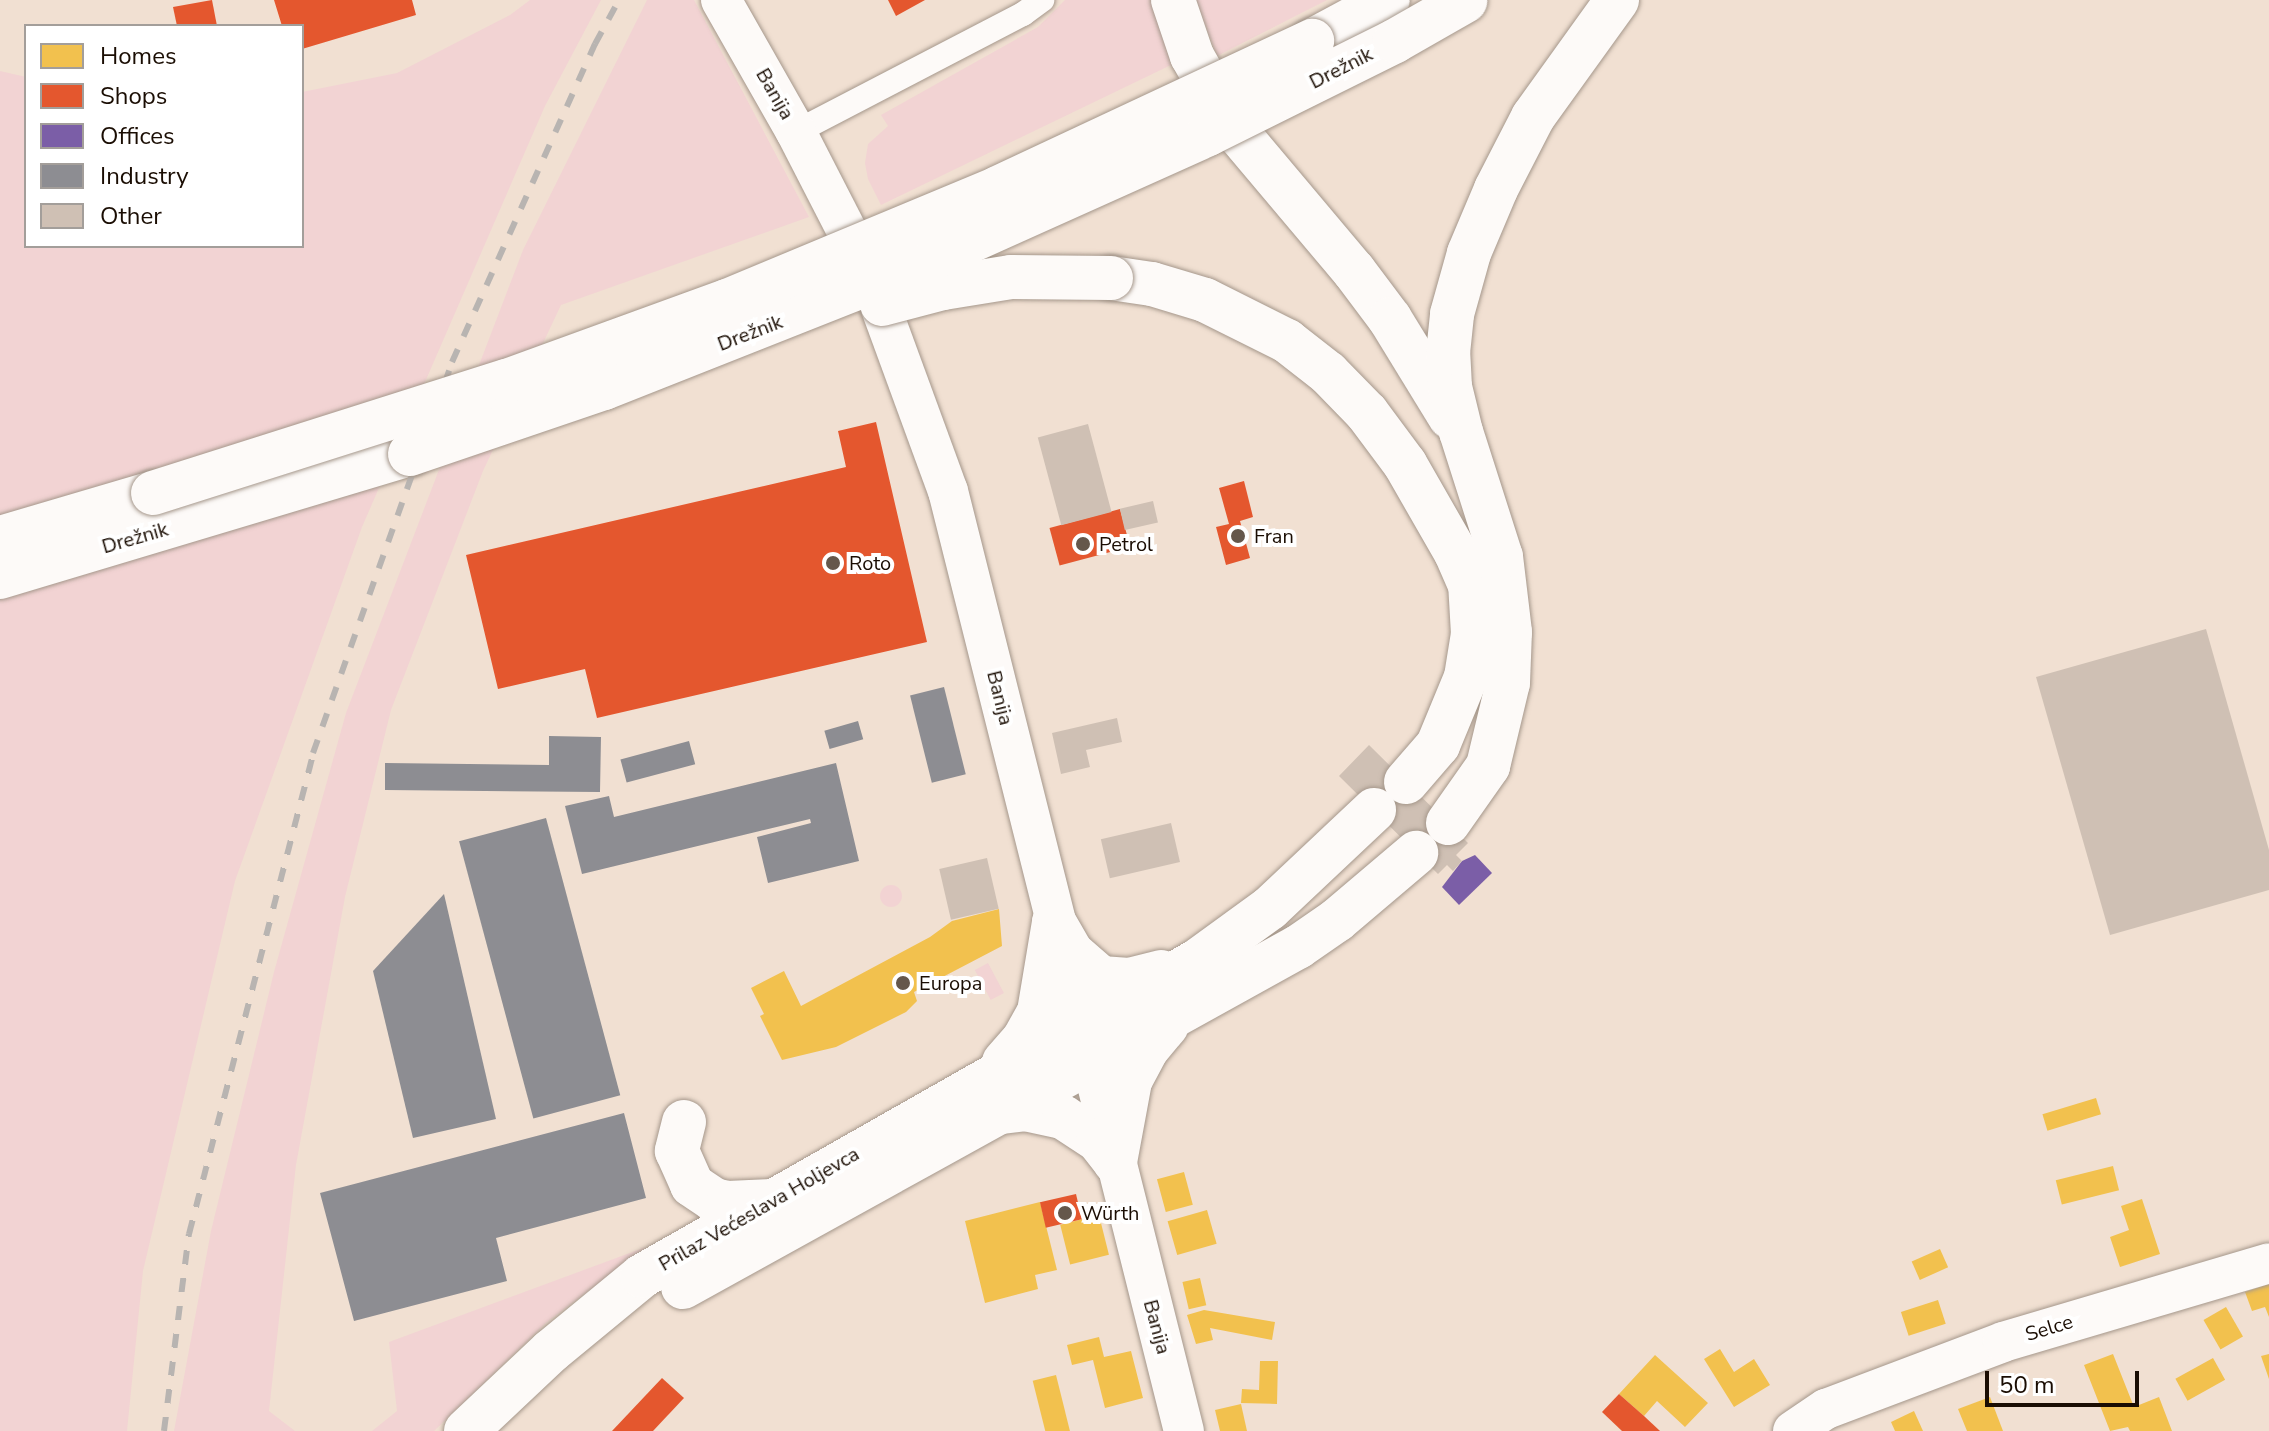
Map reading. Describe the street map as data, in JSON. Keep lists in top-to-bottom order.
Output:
{
  "streets": {
    "highway": ["Drežnik", "Prilaz Većeslava Holjevca"],
    "main road": ["Banija", "Selce"]
  },
  "crossings": [
    ["Banija", "Prilaz Većeslava Holjevca"]
  ],
  "places": [
    "Fran",
    "Petrol",
    "Roto",
    "Europa",
    "Würth"
  ],
  "legend": [
    "Homes",
    "Shops",
    "Offices",
    "Industry",
    "Other"
  ],
  "scale_bar": "50 m"
}
